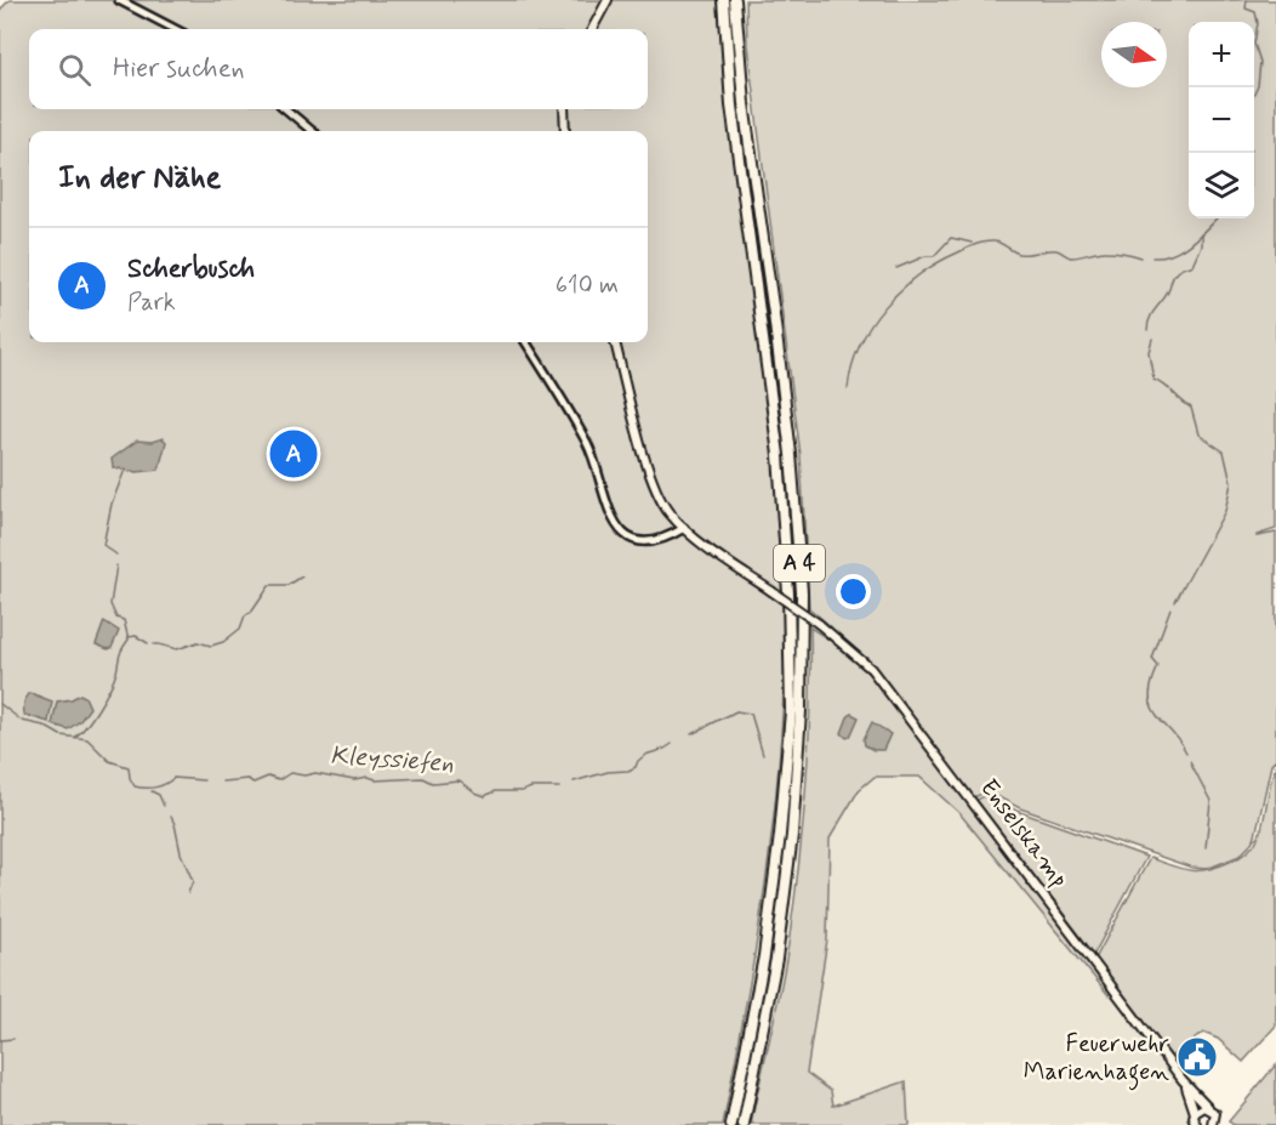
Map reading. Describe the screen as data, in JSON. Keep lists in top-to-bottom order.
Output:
{
  "streets": {
    "highway": ["A 4"],
    "main road": ["Enselskamp"]
  },
  "water": ["Kleyssiefen"],
  "places": {
    "public building": ["Feuerwehr Marienhagen"]
  },
  "north": "right",
  "page": {
    "map_buttons": ["+", "−"],
    "search": "Hier suchen",
    "heading": "In der Nähe",
    "list": [
      {
        "mark": "A",
        "name": "Scherbusch",
        "note": "Park",
        "value": "610 m"
      }
    ],
    "pins": "A"
  }
}
